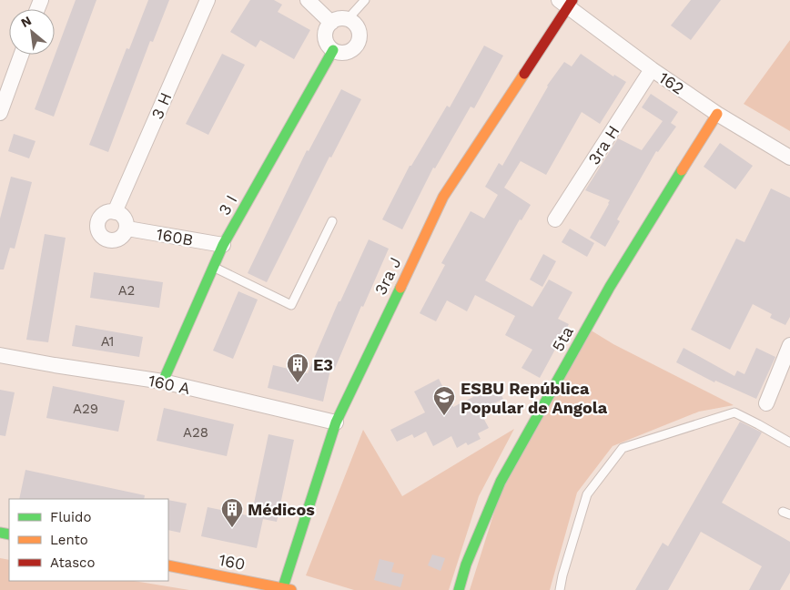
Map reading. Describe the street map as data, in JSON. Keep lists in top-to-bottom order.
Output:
{
  "streets": {
    "street": [
      "162",
      "3 H",
      "3ra H",
      "3 I",
      "160B",
      "3ra J",
      "5ta",
      "160 A",
      "160"
    ]
  },
  "crossings": [
    ["162", "3ra H"],
    ["162", "3ra J"],
    ["162", "5ta"],
    ["3 H", "160B"],
    ["3 I", "160B"],
    ["3 I", "160 A"],
    ["3ra J", "160 A"],
    ["3ra J", "160"]
  ],
  "places": {
    "building": ["E3", "Médicos"],
    "school or university": ["ESBU República Popular de Angola"]
  },
  "house_numbers": [
    "A2",
    "A1",
    "A29",
    "A28"
  ],
  "legend": ["Fluido", "Lento", "Atasco"],
  "north": "top left"
}
